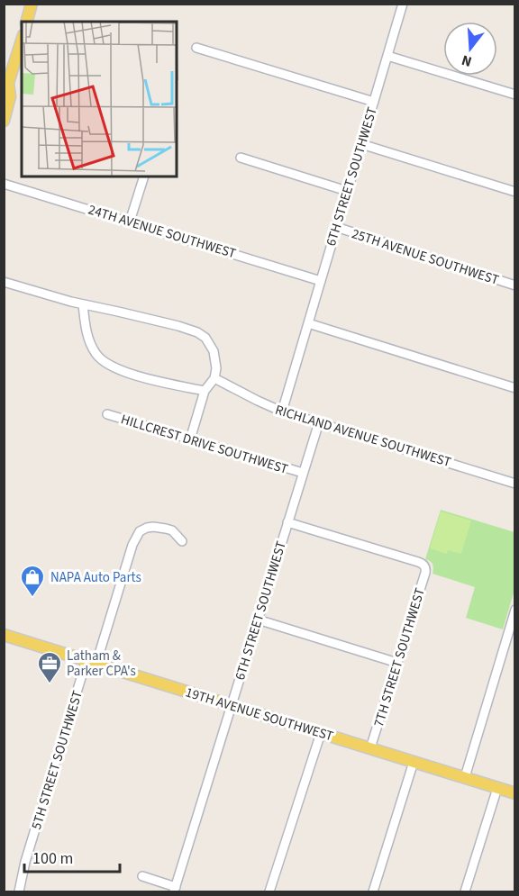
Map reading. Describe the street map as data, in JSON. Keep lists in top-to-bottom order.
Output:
{
  "streets": {
    "main road": ["19TH AVENUE SOUTHWEST"],
    "street": [
      "6TH STREET SOUTHWEST",
      "24TH AVENUE SOUTHWEST",
      "25TH AVENUE SOUTHWEST",
      "RICHLAND AVENUE SOUTHWEST",
      "HILLCREST DRIVE SOUTHWEST",
      "7TH STREET SOUTHWEST",
      "5TH STREET SOUTHWEST"
    ]
  },
  "crossings": [
    ["6TH STREET SOUTHWEST", "24TH AVENUE SOUTHWEST"],
    ["6TH STREET SOUTHWEST", "25TH AVENUE SOUTHWEST"],
    ["6TH STREET SOUTHWEST", "RICHLAND AVENUE SOUTHWEST"],
    ["6TH STREET SOUTHWEST", "HILLCREST DRIVE SOUTHWEST"],
    ["6TH STREET SOUTHWEST", "7TH STREET SOUTHWEST"],
    ["6TH STREET SOUTHWEST", "19TH AVENUE SOUTHWEST"],
    ["7TH STREET SOUTHWEST", "19TH AVENUE SOUTHWEST"],
    ["19TH AVENUE SOUTHWEST", "5TH STREET SOUTHWEST"]
  ],
  "places": {
    "shop": ["NAPA Auto Parts"],
    "office": ["Latham & Parker CPA's"]
  },
  "scale_bar": "100 m",
  "north": "bottom"
}
